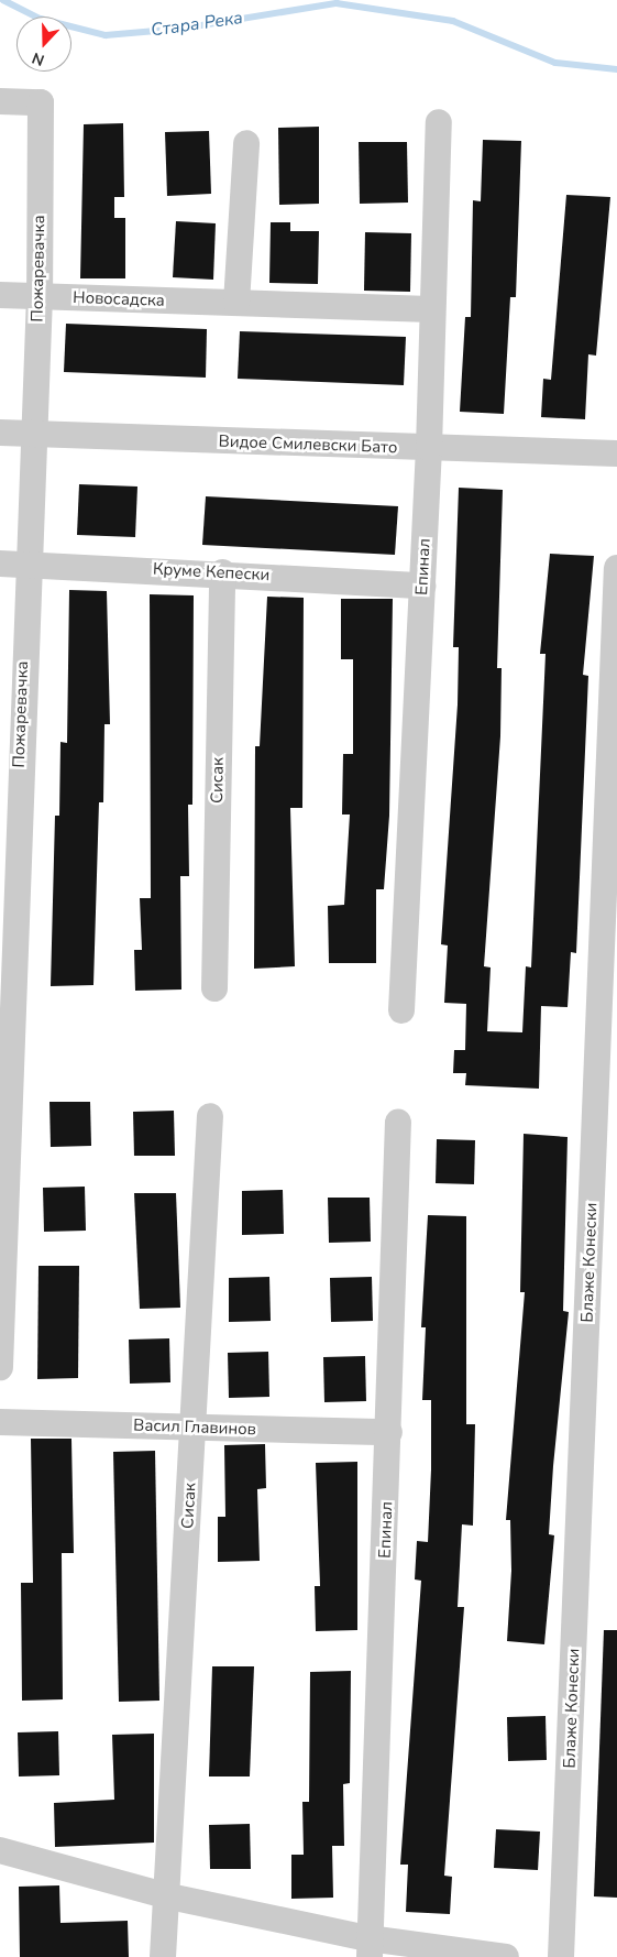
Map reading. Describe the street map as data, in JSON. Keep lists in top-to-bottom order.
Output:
{
  "streets": {
    "street": [
      "Пожаревачка",
      "Новосадска",
      "Видое Смилевски Бато",
      "Епинал",
      "Круме Кепески",
      "Сисак",
      "Блаже Конески",
      "Васил Главинов"
    ]
  },
  "crossings": [
    ["Пожаревачка", "Новосадска"],
    ["Пожаревачка", "Видое Смилевски Бато"],
    ["Пожаревачка", "Круме Кепески"],
    ["Новосадска", "Епинал"],
    ["Видое Смилевски Бато", "Епинал"],
    ["Епинал", "Круме Кепески"],
    ["Епинал", "Васил Главинов"],
    ["Круме Кепески", "Сисак"],
    ["Сисак", "Васил Главинов"]
  ],
  "water": ["Стара Река"],
  "north": "bottom"
}
